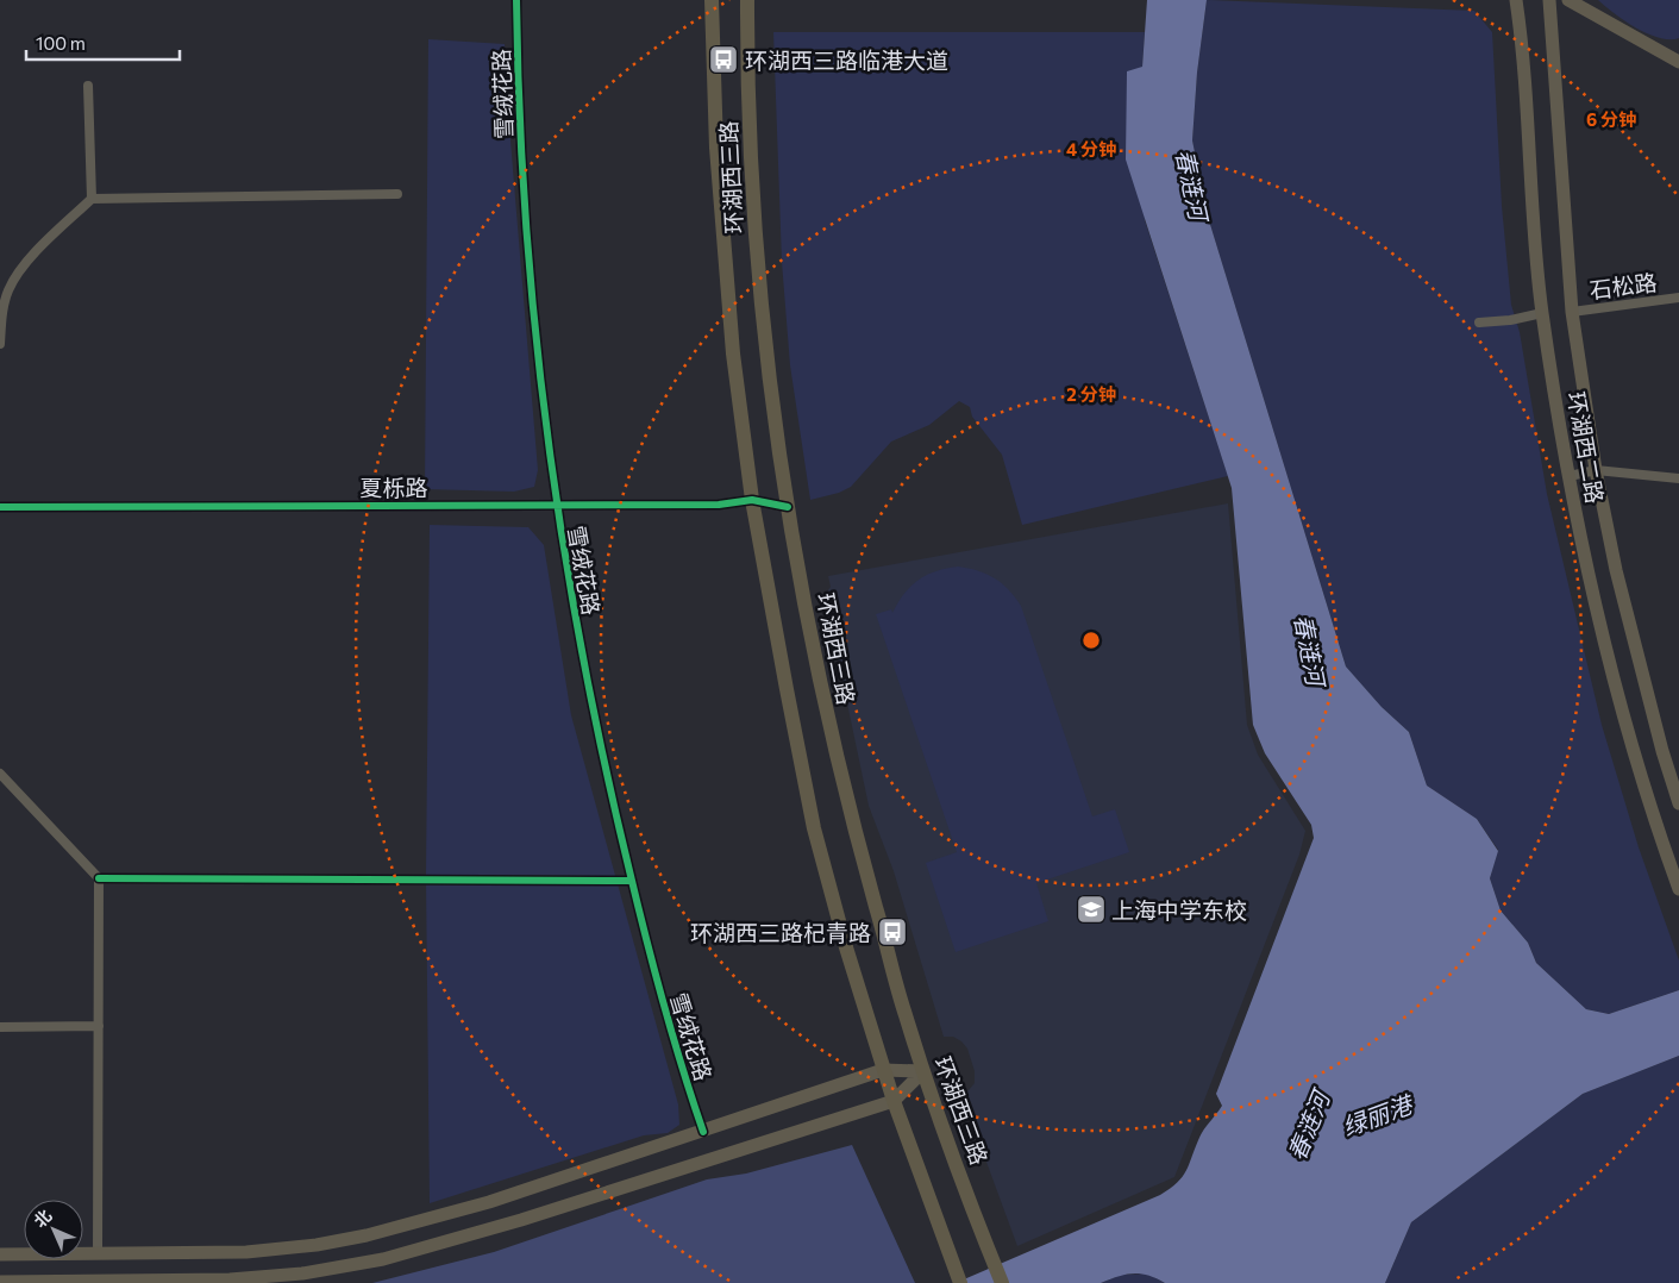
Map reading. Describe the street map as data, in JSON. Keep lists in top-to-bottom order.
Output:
{
  "streets": {
    "main road": ["环湖西三路", "环湖西二路"],
    "street": ["雪绒花路", "石松路", "夏栎路"]
  },
  "crossings": [
    ["雪绒花路", "夏栎路"],
    ["环湖西三路", "夏栎路"],
    ["石松路", "环湖西二路"]
  ],
  "water": ["春涟河", "绿丽港"],
  "places": {
    "bus stop": ["环湖西三路临港大道", "环湖西三路杞青路"],
    "school or university": ["上海中学东校"]
  },
  "scale_bar": "100 m",
  "north": "top left",
  "rings": ["6 分钟", "4 分钟", "2 分钟"]
}
